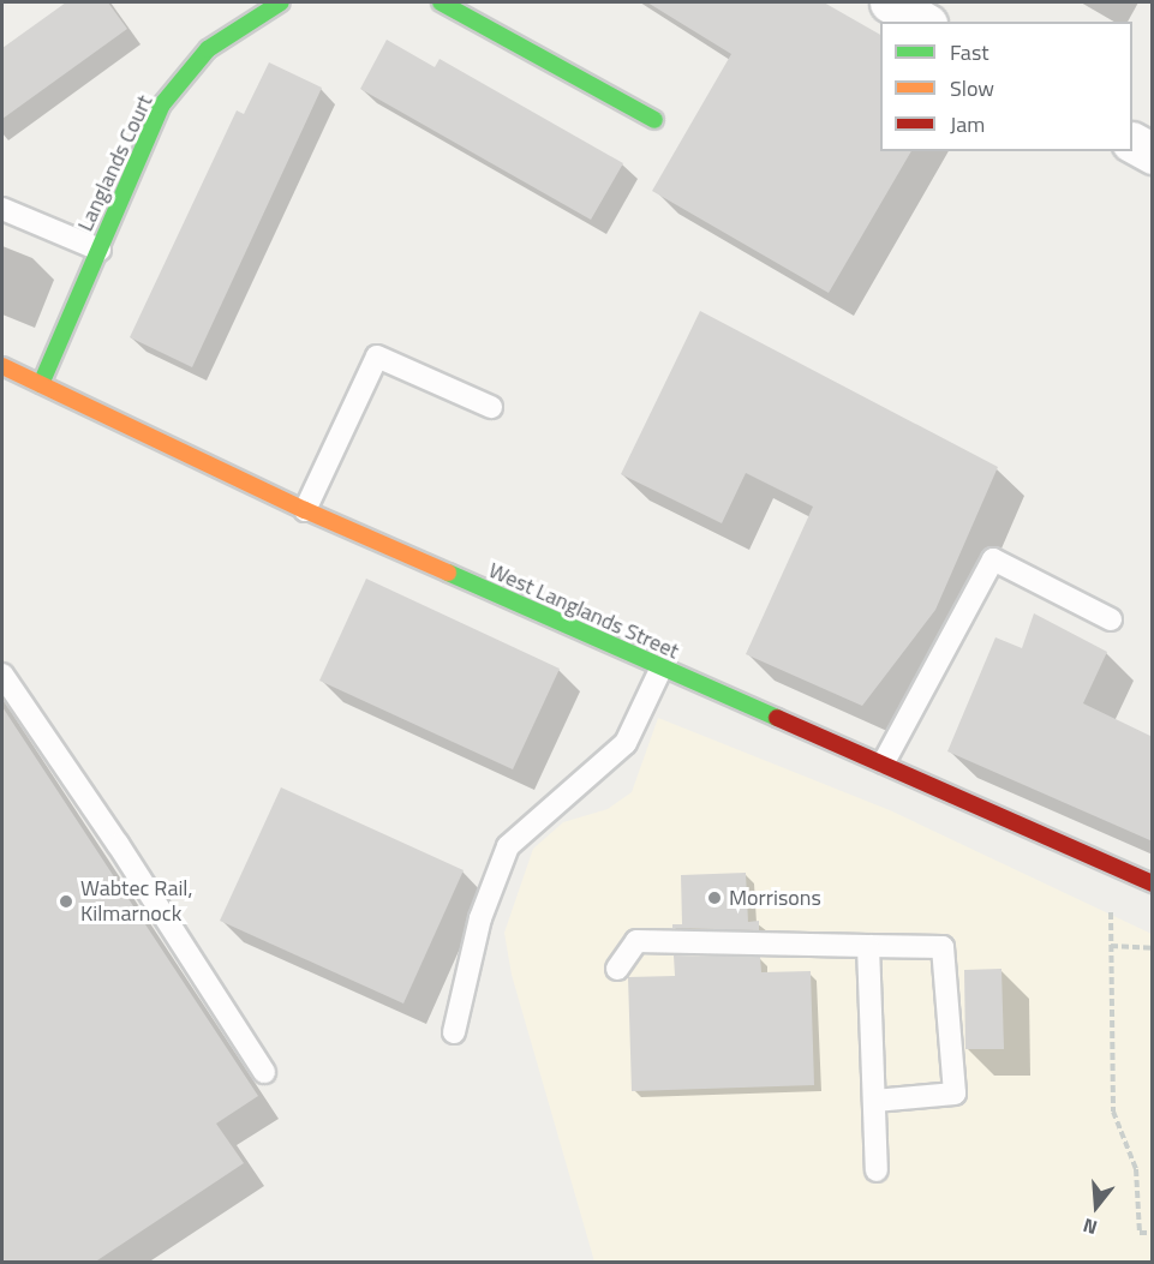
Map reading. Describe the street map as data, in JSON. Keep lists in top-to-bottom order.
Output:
{
  "streets": {
    "street": ["Langlands Court", "West Langlands Street"]
  },
  "crossings": [
    ["Langlands Court", "West Langlands Street"]
  ],
  "places": ["Morrisons", "Wabtec Rail, Kilmarnock"],
  "legend": ["Fast", "Slow", "Jam"],
  "north": "bottom"
}
